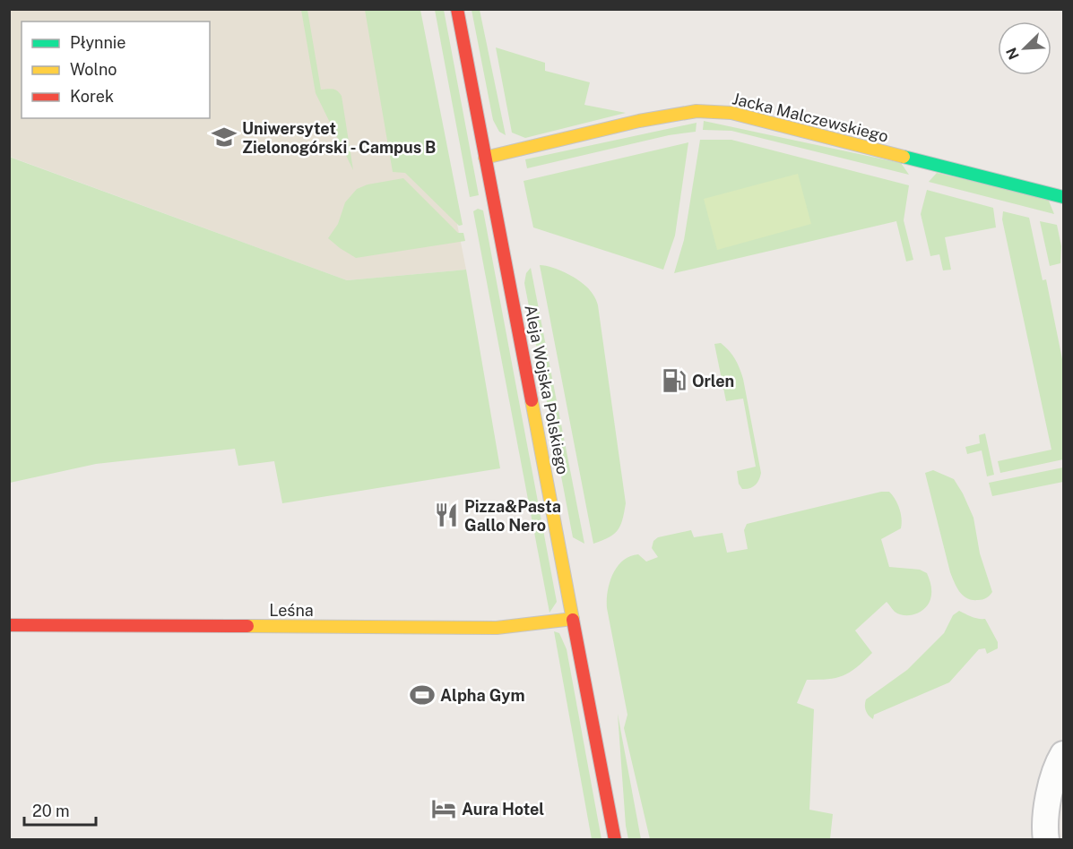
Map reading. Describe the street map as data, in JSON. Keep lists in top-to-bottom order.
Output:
{
  "streets": {
    "street": ["Jacka Malczewskiego", "Aleja Wojska Polskiego", "Leśna"]
  },
  "crossings": [
    ["Jacka Malczewskiego", "Aleja Wojska Polskiego"],
    ["Aleja Wojska Polskiego", "Leśna"]
  ],
  "places": {
    "school or university": ["Uniwersytet Zielonogórski - Campus B"],
    "fuel station": ["Orlen"],
    "restaurant": ["Pizza&Pasta Gallo Nero"],
    "sports": ["Alpha Gym"],
    "hotel": ["Aura Hotel"]
  },
  "legend": ["Płynnie", "Wolno", "Korek"],
  "scale_bar": "20 m",
  "north": "bottom left"
}
